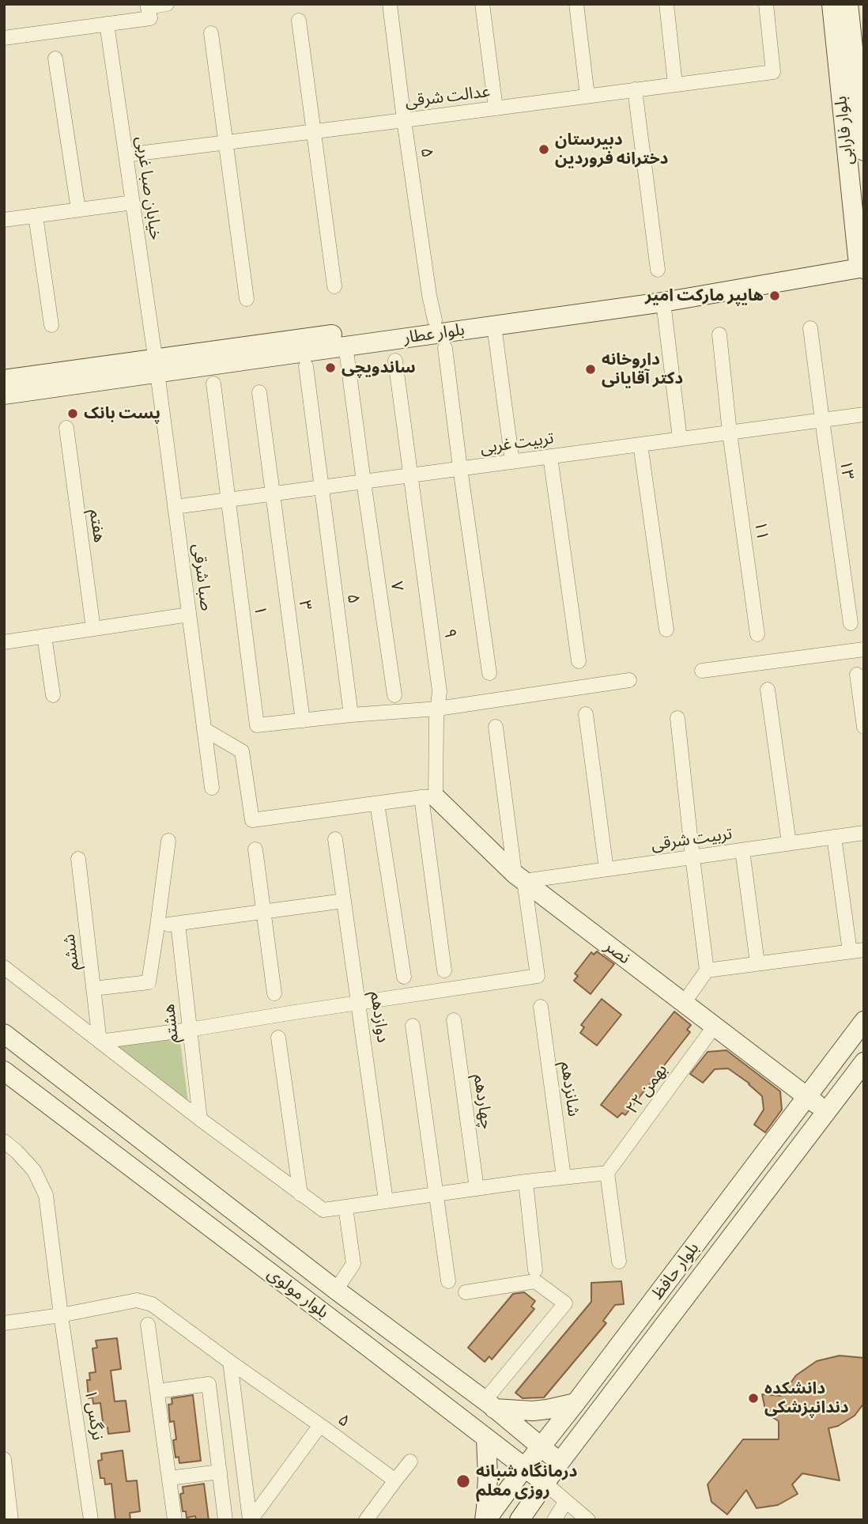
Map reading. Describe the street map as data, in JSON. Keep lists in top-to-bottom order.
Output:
{
  "streets": {
    "street": [
      "عدالت شرقی",
      "بلوار فارابی",
      "۵",
      "خیابان صبا غربی",
      "بلوار عطار",
      "تربیت غربی",
      "۱۳",
      "هفتم",
      "۱۱",
      "صبا شرقی",
      "۷",
      "۳",
      "۱",
      "۹",
      "تربیت شرقی",
      "ششم",
      "نصر",
      "دوازدهم",
      "هشتم",
      "شانزدهم",
      "۲۲ بهمن",
      "چهاردهم",
      "بلوار حافظ",
      "بلوار مولوی",
      "نرگس ۱"
    ]
  },
  "crossings": [
    ["عدالت شرقی", "۵"],
    ["عدالت شرقی", "خیابان صبا غربی"],
    ["بلوار فارابی", "بلوار عطار"],
    ["۵", "بلوار عطار"],
    ["۵", "تربیت غربی"],
    ["۵", "نرگس ۱"],
    ["خیابان صبا غربی", "بلوار عطار"],
    ["خیابان صبا غربی", "صبا شرقی"],
    ["بلوار عطار", "صبا شرقی"],
    ["تربیت غربی", "۱۳"],
    ["تربیت غربی", "۱۱"],
    ["تربیت غربی", "صبا شرقی"],
    ["تربیت غربی", "۷"],
    ["تربیت غربی", "۳"],
    ["تربیت غربی", "۱"],
    ["تربیت غربی", "۹"],
    ["۳", "۱"],
    ["۹", "نصر"],
    ["تربیت شرقی", "نصر"],
    ["نصر", "۲۲ بهمن"],
    ["نصر", "بلوار حافظ"],
    ["بلوار حافظ", "بلوار مولوی"]
  ],
  "places": [
    "دبیرستان دخترانه فروردین",
    "هایپر مارکت امیر",
    "ساندویچی",
    "داروخانه دکتر آقایانی",
    "پست بانک",
    "دانشکده دندانپزشکی",
    "درمانگاه شبانه روزی معلم"
  ]
}
